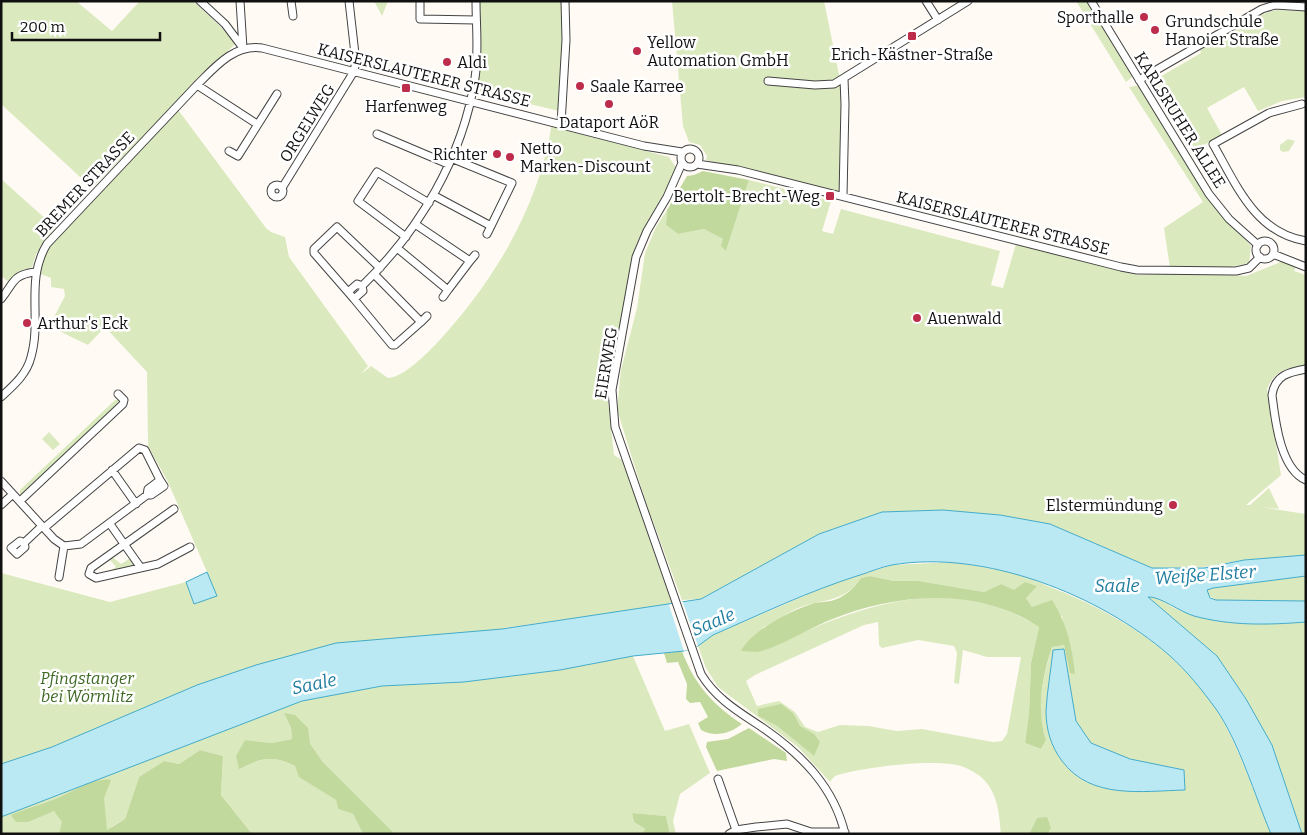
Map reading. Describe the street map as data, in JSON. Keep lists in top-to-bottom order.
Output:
{
  "streets": {
    "street": [
      "KAISERSLAUTERER STRASSE",
      "KARLSRUHER ALLEE",
      "ORGELWEG",
      "BREMER STRASSE",
      "EIERWEG"
    ]
  },
  "crossings": [
    ["KAISERSLAUTERER STRASSE", "KARLSRUHER ALLEE"],
    ["KAISERSLAUTERER STRASSE", "ORGELWEG"],
    ["KAISERSLAUTERER STRASSE", "BREMER STRASSE"],
    ["KAISERSLAUTERER STRASSE", "EIERWEG"]
  ],
  "water": ["Weiße Elster", "Saale"],
  "parks": ["Pfingstanger bei Wörmlitz"],
  "places": {
    "other": [
      "Sporthalle",
      "Grundschule Hanoier Straße",
      "Yellow Automation GmbH",
      "Aldi",
      "Saale Karree",
      "Dataport AöR",
      "Richter",
      "Netto Marken-Discount",
      "Auenwald",
      "Arthur's Eck",
      "Elstermündung"
    ],
    "transit": ["Erich-Kästner-Straße", "Harfenweg", "Bertolt-Brecht-Weg"]
  },
  "scale_bar": "200 m"
}
